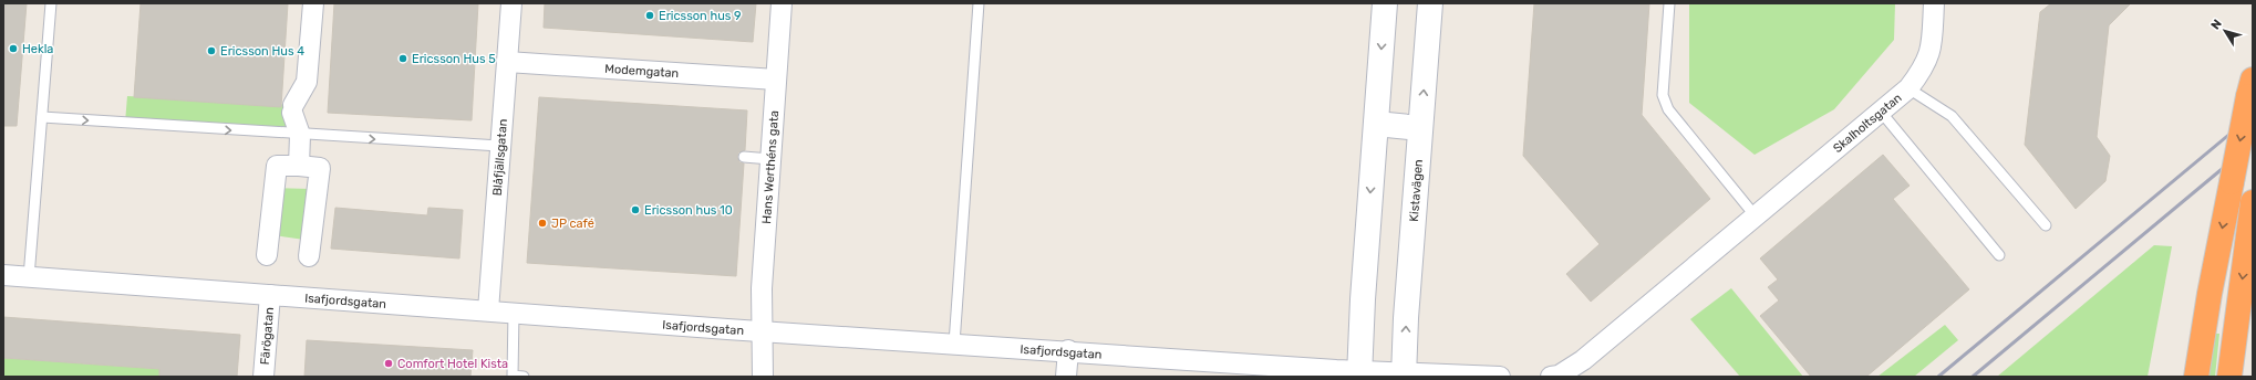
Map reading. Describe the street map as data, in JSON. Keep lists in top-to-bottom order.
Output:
{
  "streets": {
    "street": [
      "Modemgatan",
      "Skalholtsgatan",
      "Blåfjällsgatan",
      "Hans Werthéns gata",
      "Kistavägen",
      "Isafjordsgatan",
      "Färögatan"
    ]
  },
  "crossings": [
    ["Modemgatan", "Blåfjällsgatan"],
    ["Modemgatan", "Hans Werthéns gata"],
    ["Blåfjällsgatan", "Isafjordsgatan"],
    ["Hans Werthéns gata", "Isafjordsgatan"],
    ["Kistavägen", "Isafjordsgatan"],
    ["Isafjordsgatan", "Färögatan"]
  ],
  "places": [
    "Ericsson hus 9",
    "Hekla",
    "Ericsson Hus 4",
    "Ericsson Hus 5",
    "Ericsson hus 10",
    "JP café",
    "Comfort Hotel Kista"
  ],
  "north": "top left"
}
